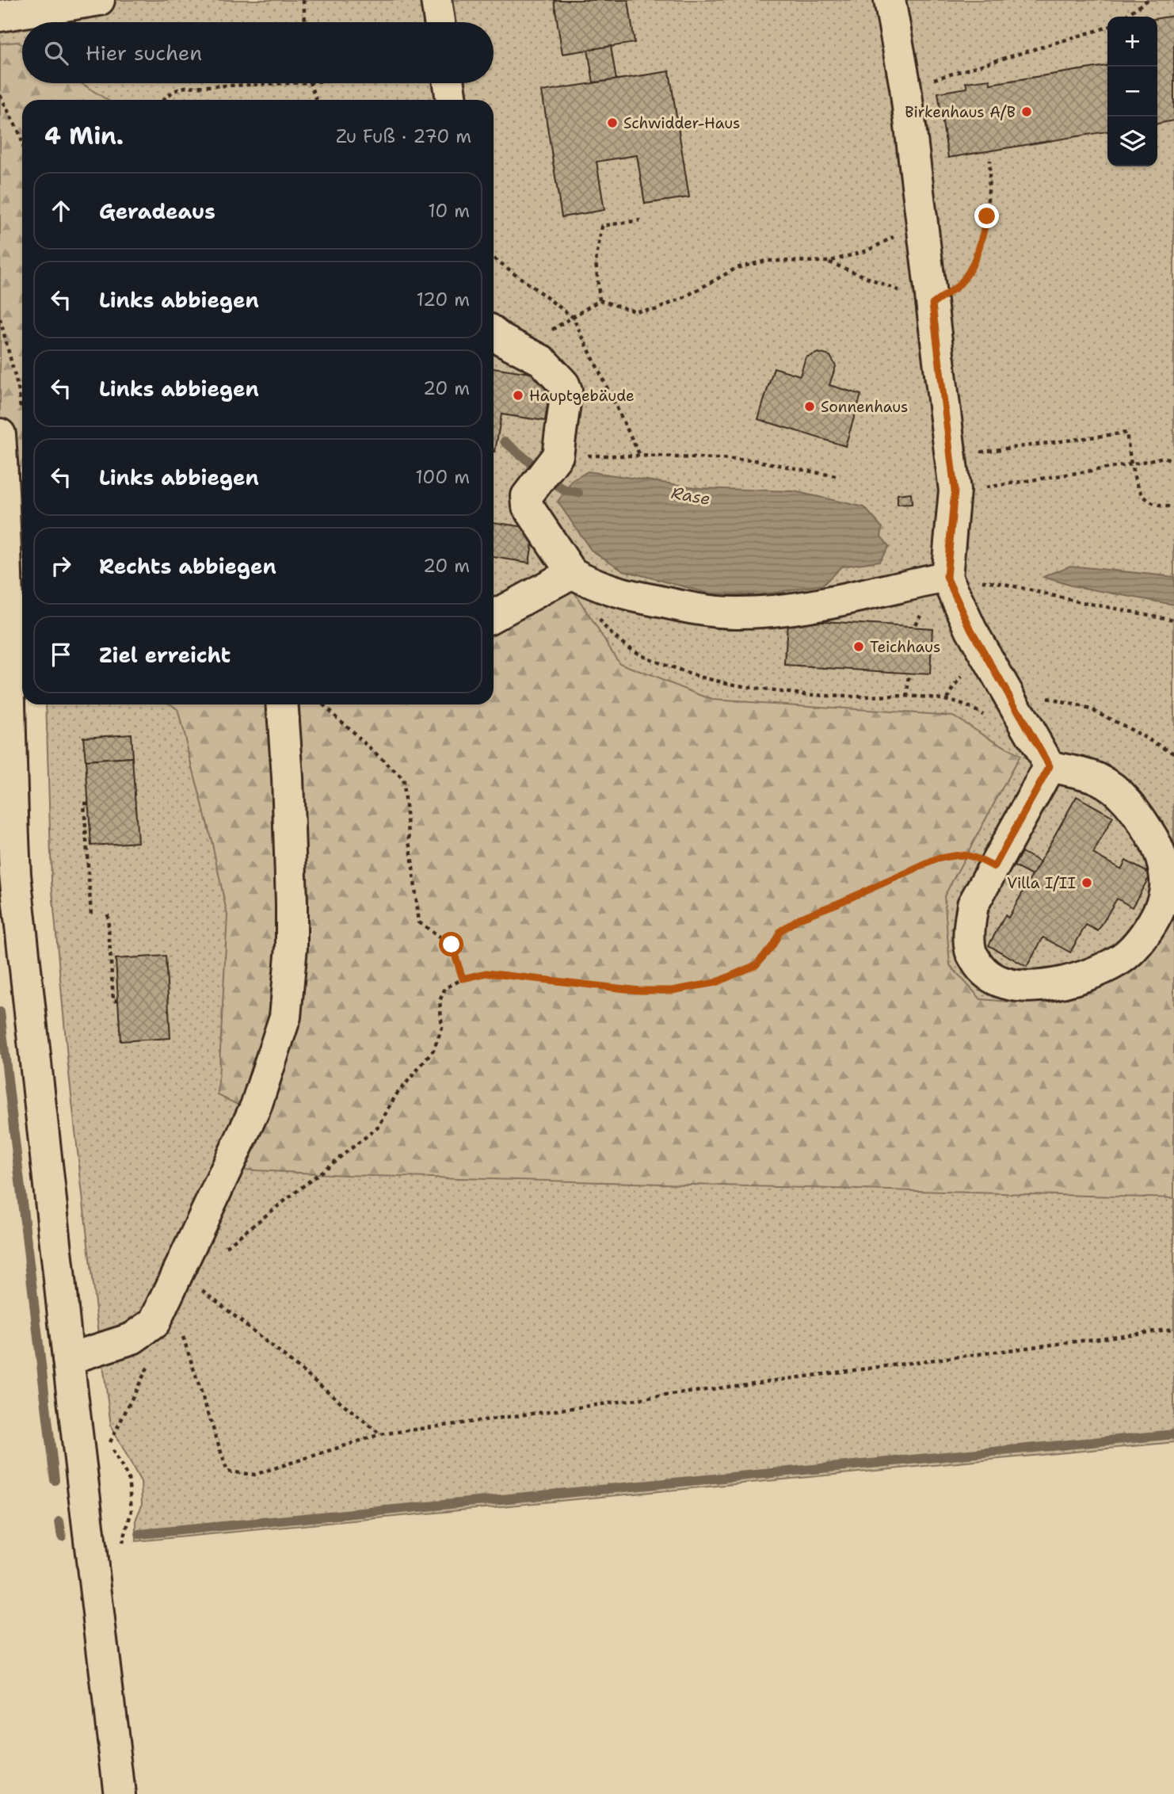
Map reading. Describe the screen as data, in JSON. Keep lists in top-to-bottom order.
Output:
{
  "water": ["Rase"],
  "places": [
    "Birkenhaus A/B",
    "Schwidder-Haus",
    "Hauptgebäude",
    "Sonnenhaus",
    "Teichhaus",
    "Villa I/II"
  ],
  "page": {
    "map_buttons": ["+", "−"],
    "search": "Hier suchen",
    "heading": ["4 Min.", "Zu Fuß · 270 m"],
    "list": [
      ["Geradeaus", "10 m"],
      ["Links abbiegen", "120 m"],
      ["Links abbiegen", "20 m"],
      ["Links abbiegen", "100 m"],
      ["Rechts abbiegen", "20 m"],
      "Ziel erreicht"
    ]
  }
}
